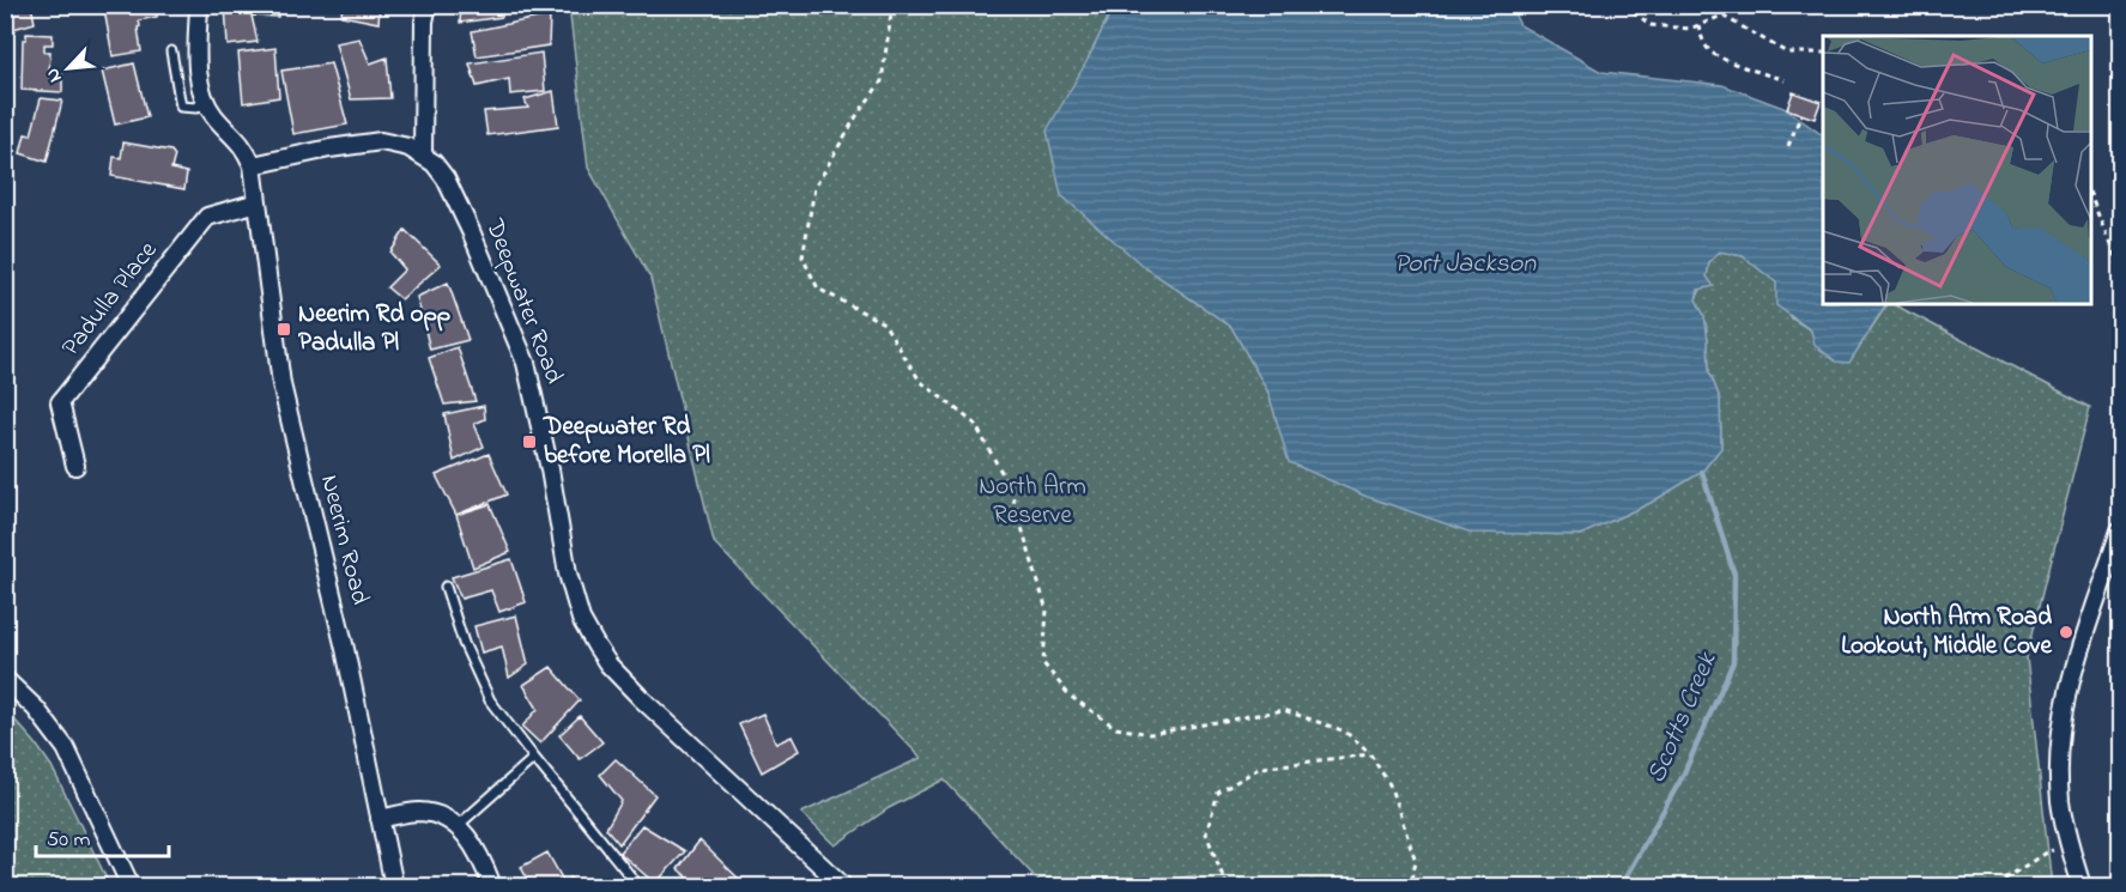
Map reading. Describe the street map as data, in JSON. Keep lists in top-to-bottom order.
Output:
{
  "streets": {
    "street": ["Padulla Place", "Deepwater Road", "Neerim Road"]
  },
  "crossings": [
    ["Padulla Place", "Neerim Road"],
    ["Deepwater Road", "Neerim Road"]
  ],
  "water": ["Port Jackson", "Scotts Creek"],
  "parks": ["North Arm Reserve"],
  "places": {
    "transit": ["Neerim Rd opp Padulla Pl", "Deepwater Rd before Morella Pl"],
    "other": ["North Arm Road Lookout, Middle Cove"]
  },
  "scale_bar": "50 m",
  "north": "bottom left"
}
